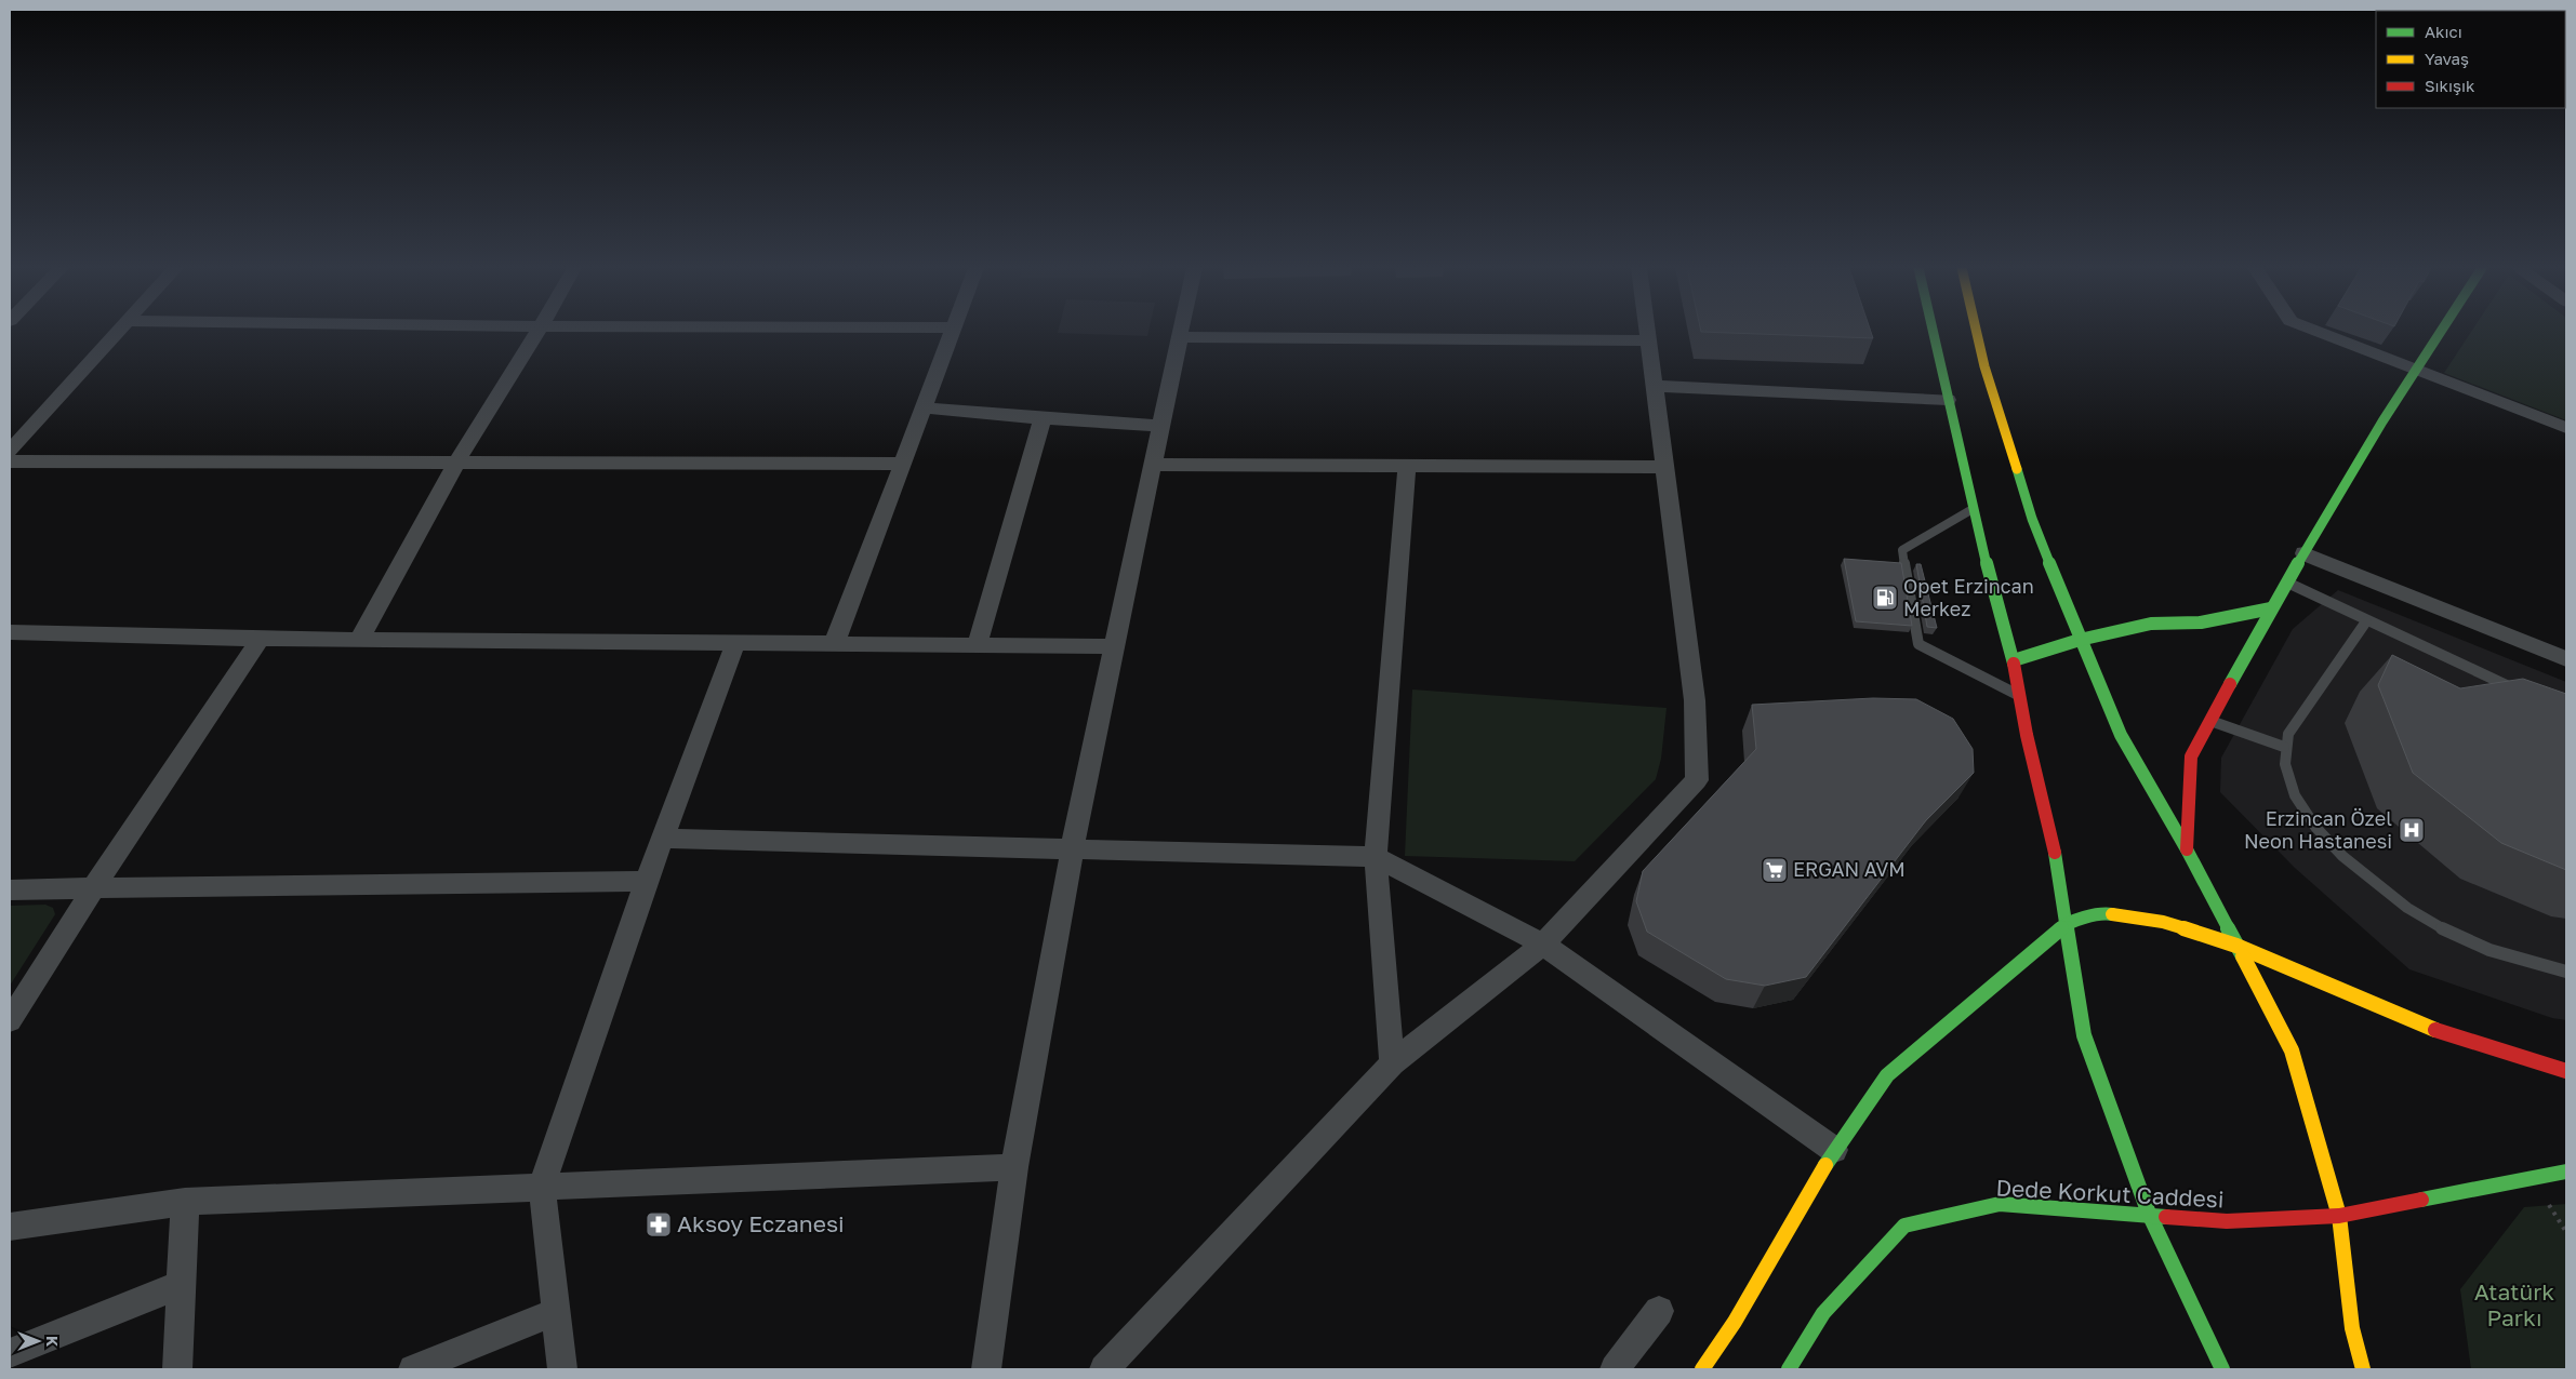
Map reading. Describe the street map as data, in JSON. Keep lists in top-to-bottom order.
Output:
{
  "streets": {
    "main road": ["Dede Korkut Caddesi"]
  },
  "parks": ["Atatürk Parkı"],
  "places": {
    "fuel station": ["Opet Erzincan Merkez"],
    "hospital": ["Erzincan Özel Neon Hastanesi"],
    "supermarket": ["ERGAN AVM"],
    "pharmacy": ["Aksoy Eczanesi"]
  },
  "legend": ["Akıcı", "Yavaş", "Sıkışık"],
  "north": "right"
}
